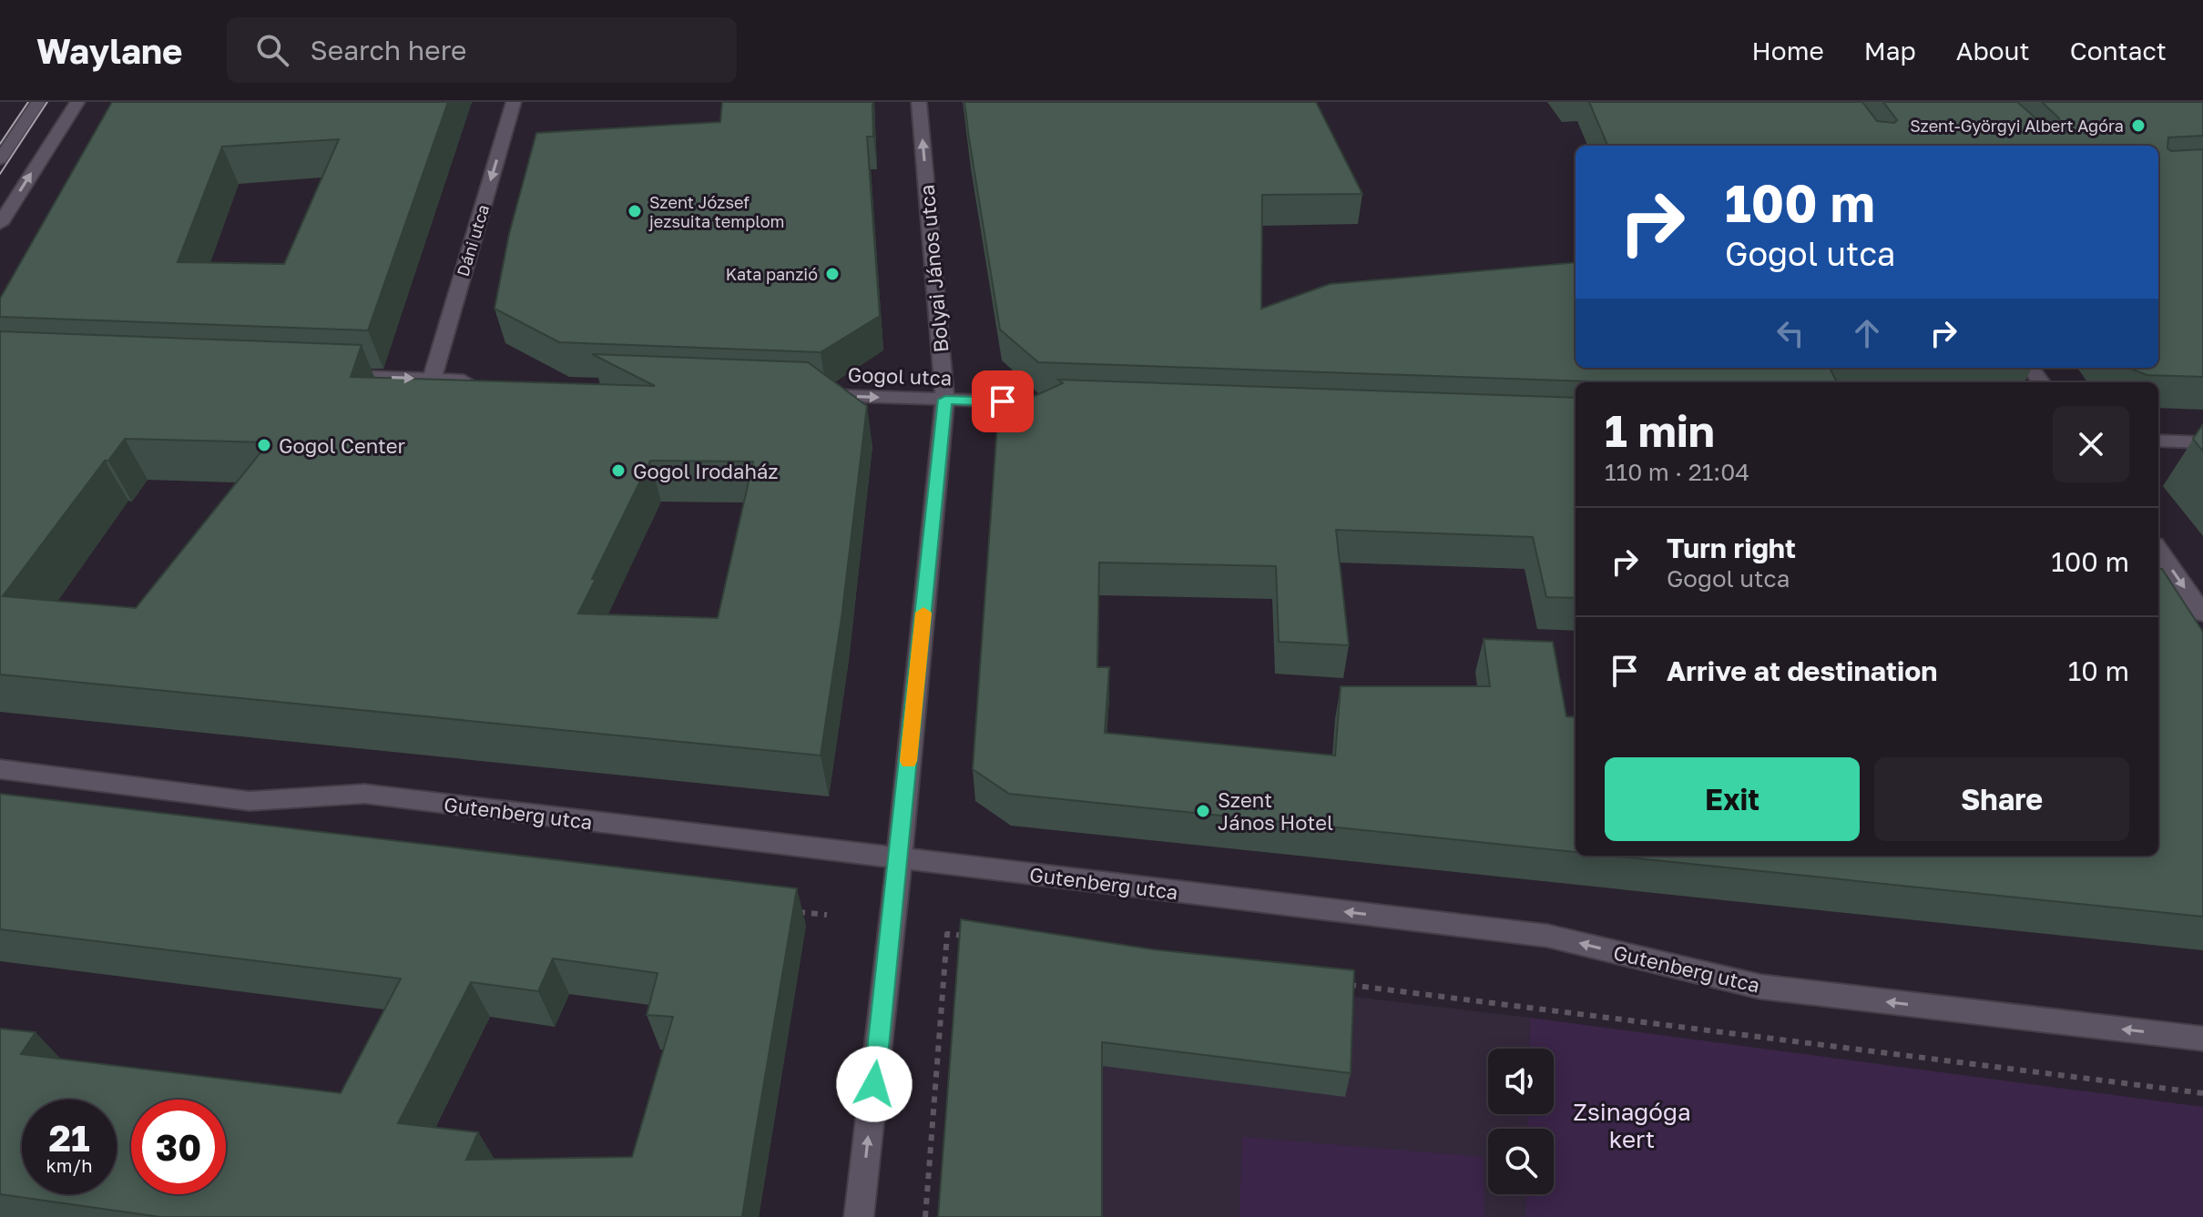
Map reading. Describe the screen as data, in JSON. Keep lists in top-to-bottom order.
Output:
{
  "streets": {
    "street": [
      "Dáni utca",
      "Bolyai János utca",
      "Gogol utca",
      "Gutenberg utca"
    ]
  },
  "crossings": [
    ["Bolyai János utca", "Gogol utca"],
    ["Bolyai János utca", "Gutenberg utca"]
  ],
  "one_way": [
    "Dáni utca",
    "Bolyai János utca",
    "Gogol utca",
    "Gutenberg utca"
  ],
  "parks": ["Zsinagóga kert"],
  "places": [
    "Szent-Györgyi Albert Agóra",
    "Szent József jezsuita templom",
    "Kata panzió",
    "Gogol Center",
    "Gogol Irodaház",
    "Szent János Hotel"
  ],
  "page": {
    "header": "Waylane",
    "search": "Search here",
    "nav": [
      "Home",
      "Map",
      "About",
      "Contact"
    ],
    "turn": ["100 m", "Gogol utca"],
    "heading": ["1 min", "110 m · 21:04"],
    "list": [
      {
        "name": "Turn right",
        "note": "Gogol utca",
        "value": "100 m"
      },
      {
        "name": "Arrive at destination",
        "value": "10 m"
      }
    ],
    "buttons": ["Exit", "Share"],
    "speed": "21 km/h",
    "limit": "30"
  }
}
